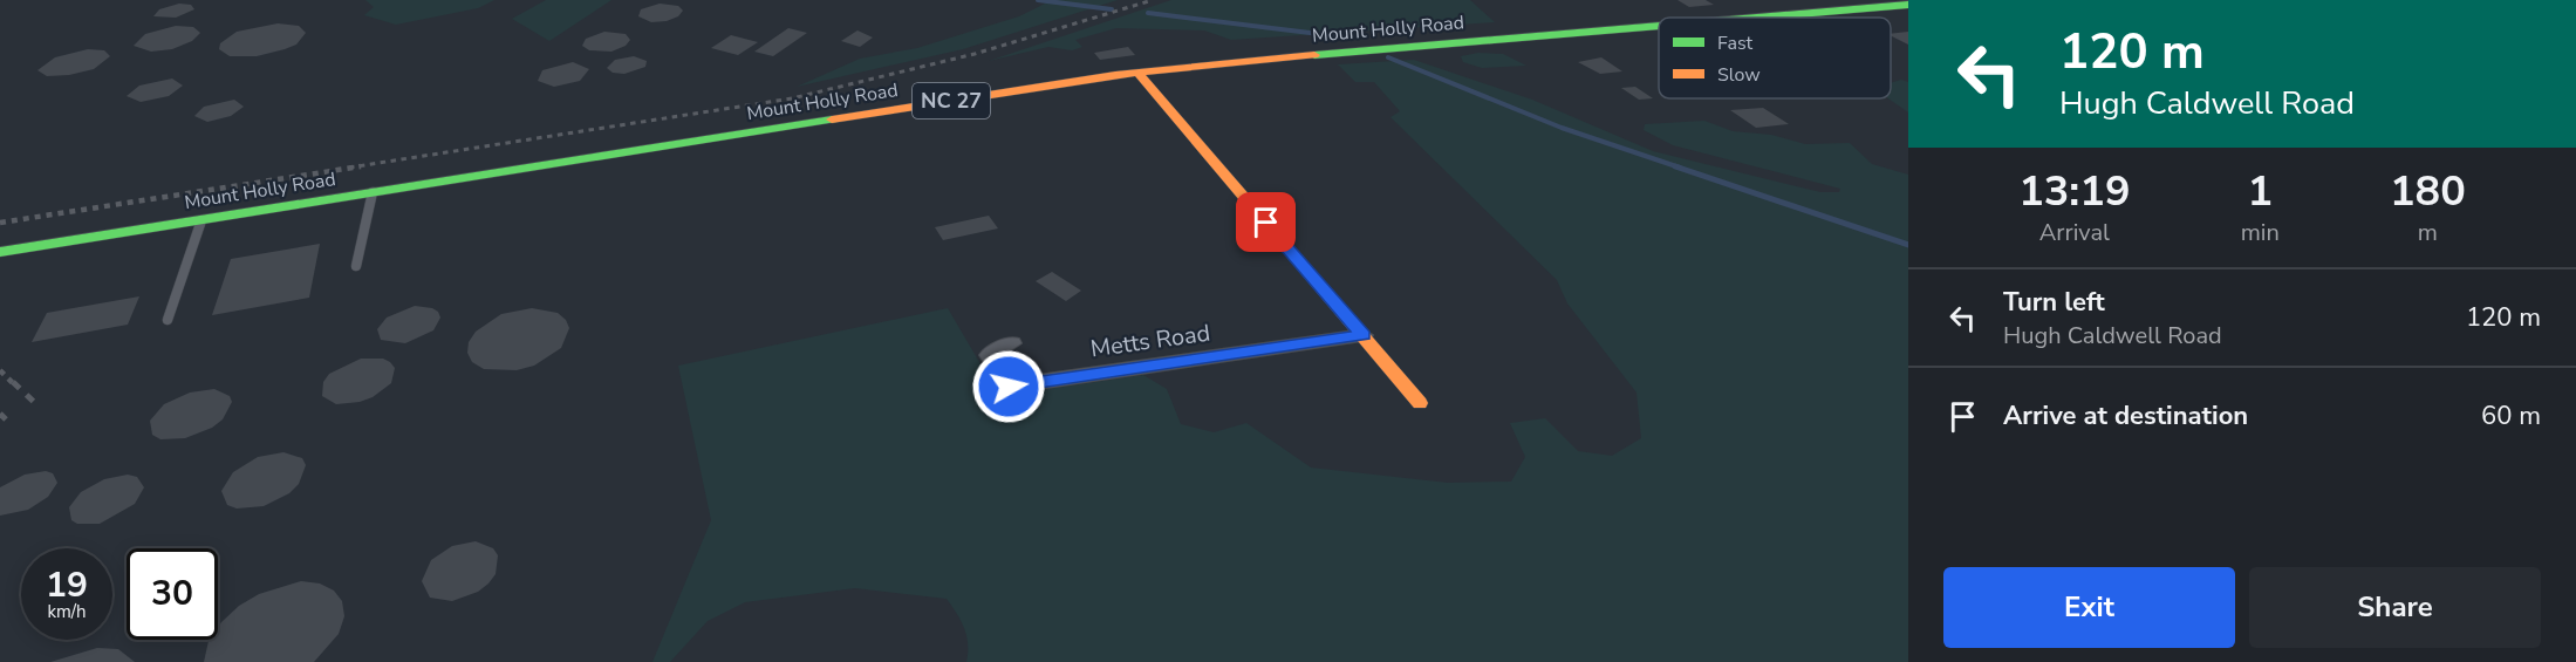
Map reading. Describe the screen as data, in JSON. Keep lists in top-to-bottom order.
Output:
{
  "streets": {
    "main road": ["Mount Holly Road", "NC 27"],
    "street": ["Metts Road"]
  },
  "legend": ["Fast", "Slow"],
  "page": {
    "turn": ["120 m", "Hugh Caldwell Road"],
    "eta": [
      "13:19",
      "Arrival",
      "1",
      "min",
      "180",
      "m"
    ],
    "list": [
      {
        "name": "Turn left",
        "note": "Hugh Caldwell Road",
        "value": "120 m"
      },
      {
        "name": "Arrive at destination",
        "value": "60 m"
      }
    ],
    "speed": "19 km/h",
    "limit": "30",
    "buttons": ["Exit", "Share"]
  }
}
